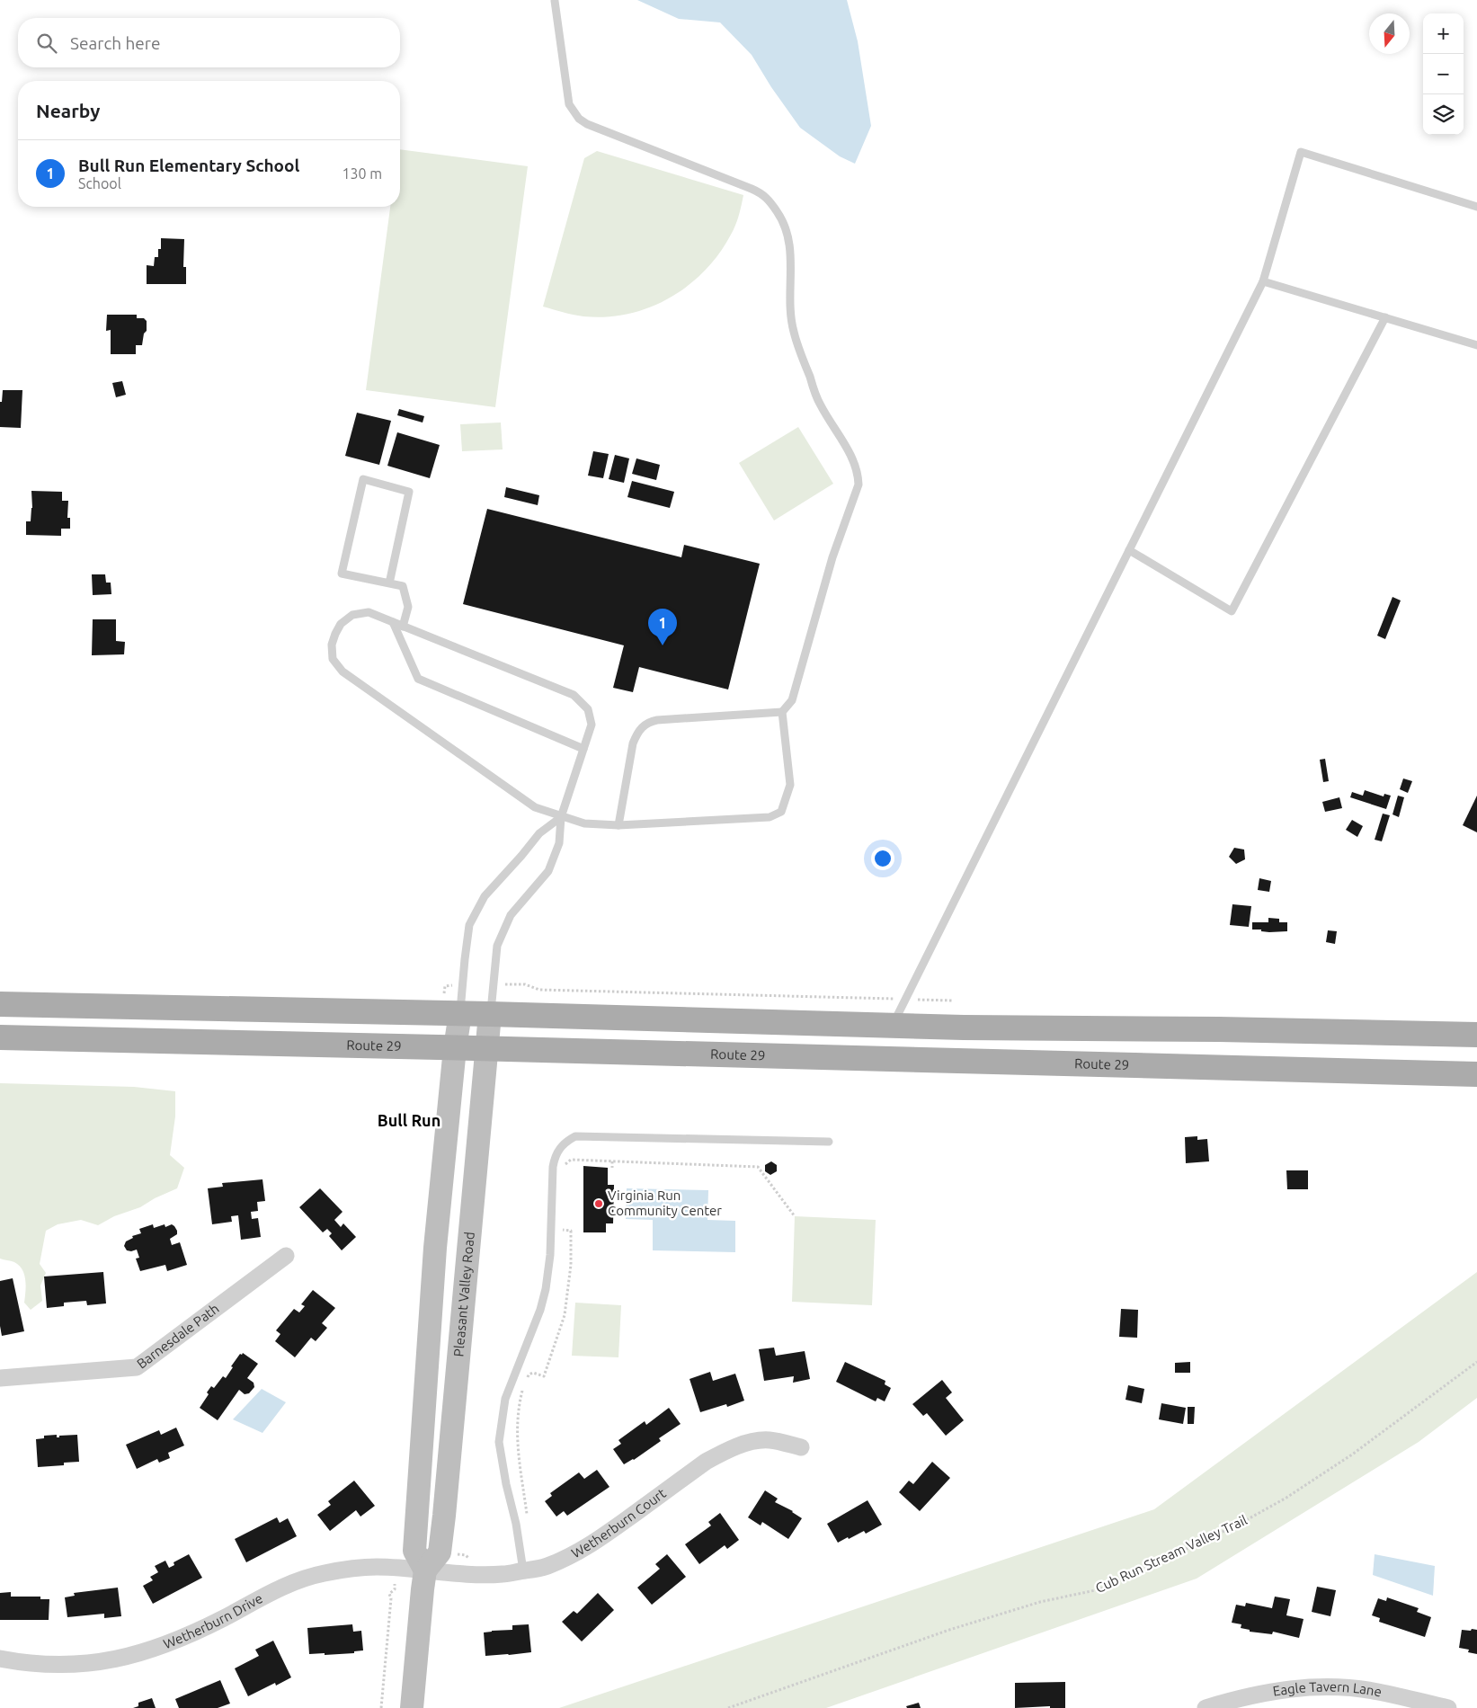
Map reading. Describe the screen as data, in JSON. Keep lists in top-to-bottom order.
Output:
{
  "streets": {
    "main road": ["Route 29", "Pleasant Valley Road"],
    "street": [
      "Barnesdale Path",
      "Wetherburn Court",
      "Wetherburn Drive",
      "Eagle Tavern Lane"
    ],
    "path": ["Cub Run Stream Valley Trail"]
  },
  "crossings": [
    ["Route 29", "Pleasant Valley Road"],
    ["Pleasant Valley Road", "Wetherburn Court"],
    ["Pleasant Valley Road", "Wetherburn Drive"],
    ["Wetherburn Court", "Wetherburn Drive"]
  ],
  "districts": ["Bull Run"],
  "places": ["Virginia Run Community Center"],
  "north": "bottom",
  "page": {
    "map_buttons": ["+", "−"],
    "search": "Search here",
    "heading": "Nearby",
    "list": [
      {
        "mark": "1",
        "name": "Bull Run Elementary School",
        "note": "School",
        "value": "130 m"
      }
    ],
    "pins": "1"
  }
}
